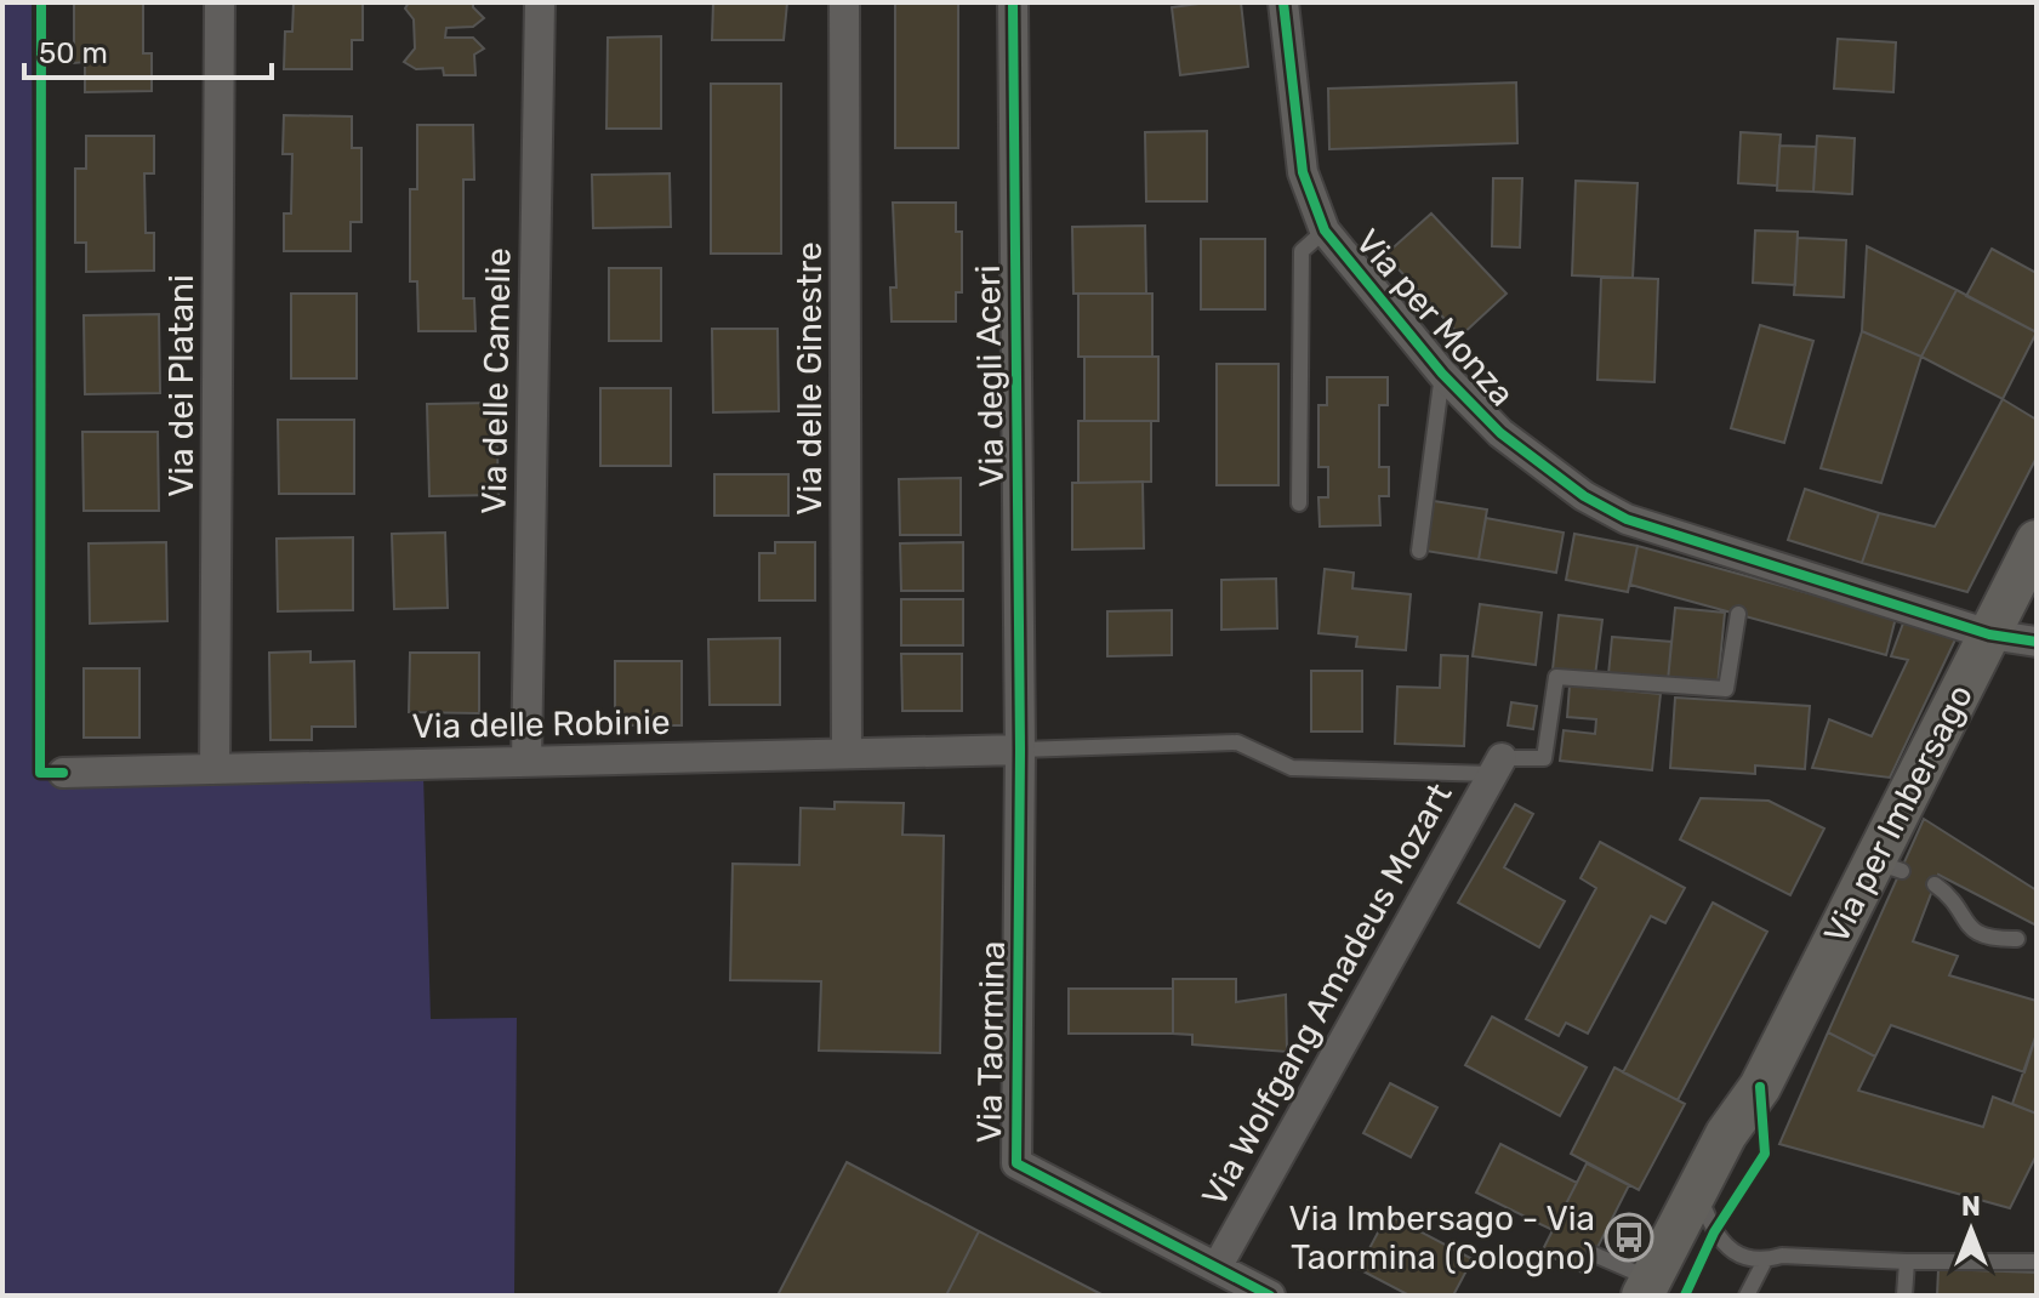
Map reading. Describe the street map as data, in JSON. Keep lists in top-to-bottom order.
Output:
{
  "streets": {
    "main road": ["Via per Imbersago"],
    "street": [
      "Via per Monza",
      "Via degli Aceri",
      "Via delle Ginestre",
      "Via delle Camelie",
      "Via dei Platani",
      "Via delle Robinie",
      "Via Wolfgang Amadeus Mozart",
      "Via Taormina"
    ]
  },
  "crossings": [
    ["Via per Monza", "Via per Imbersago"],
    ["Via degli Aceri", "Via delle Robinie"],
    ["Via degli Aceri", "Via Taormina"],
    ["Via delle Ginestre", "Via delle Robinie"],
    ["Via delle Camelie", "Via delle Robinie"],
    ["Via dei Platani", "Via delle Robinie"],
    ["Via delle Robinie", "Via Taormina"],
    ["Via Wolfgang Amadeus Mozart", "Via Taormina"]
  ],
  "places": {
    "bus stop": ["Via Imbersago - Via Taormina (Cologno)"]
  },
  "scale_bar": "50 m",
  "north": "top"
}
